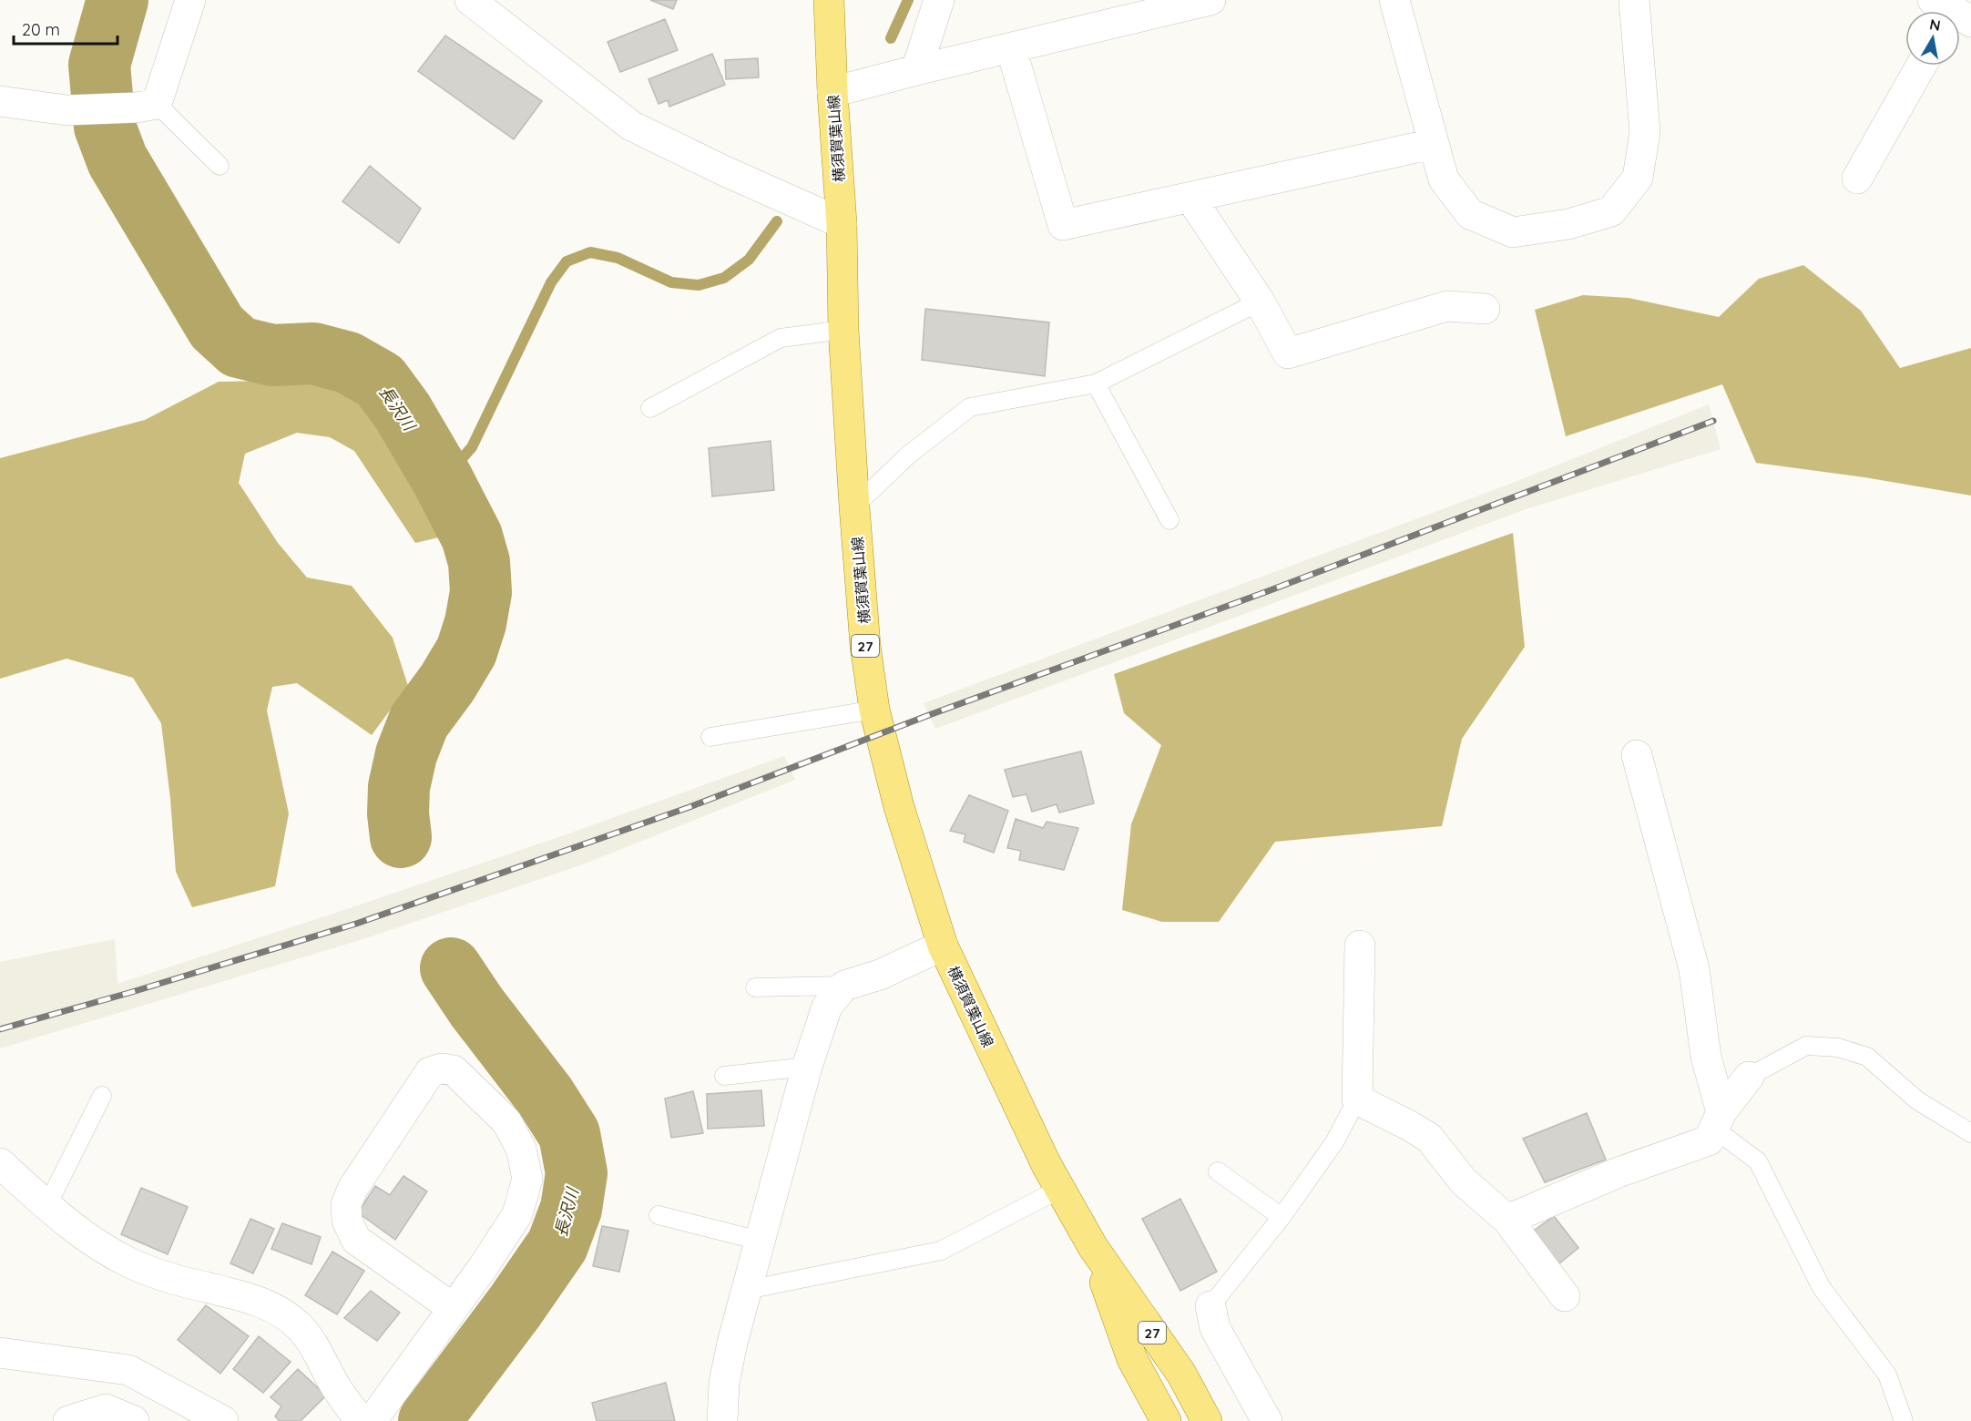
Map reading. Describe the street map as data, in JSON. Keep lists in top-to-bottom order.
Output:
{
  "streets": {
    "main road": ["横須賀葉山線", "27"]
  },
  "water": ["長沢川"],
  "scale_bar": "20 m",
  "north": "top"
}
